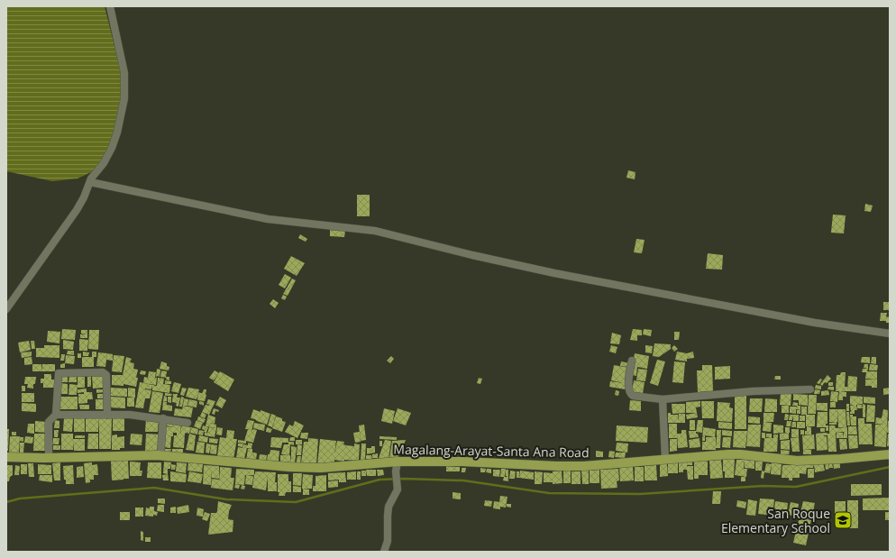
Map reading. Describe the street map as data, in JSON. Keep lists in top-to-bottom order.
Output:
{
  "streets": {
    "main road": ["Magalang-Arayat-Santa Ana Road"]
  },
  "places": {
    "school or university": ["San Roque Elementary School"]
  }
}
